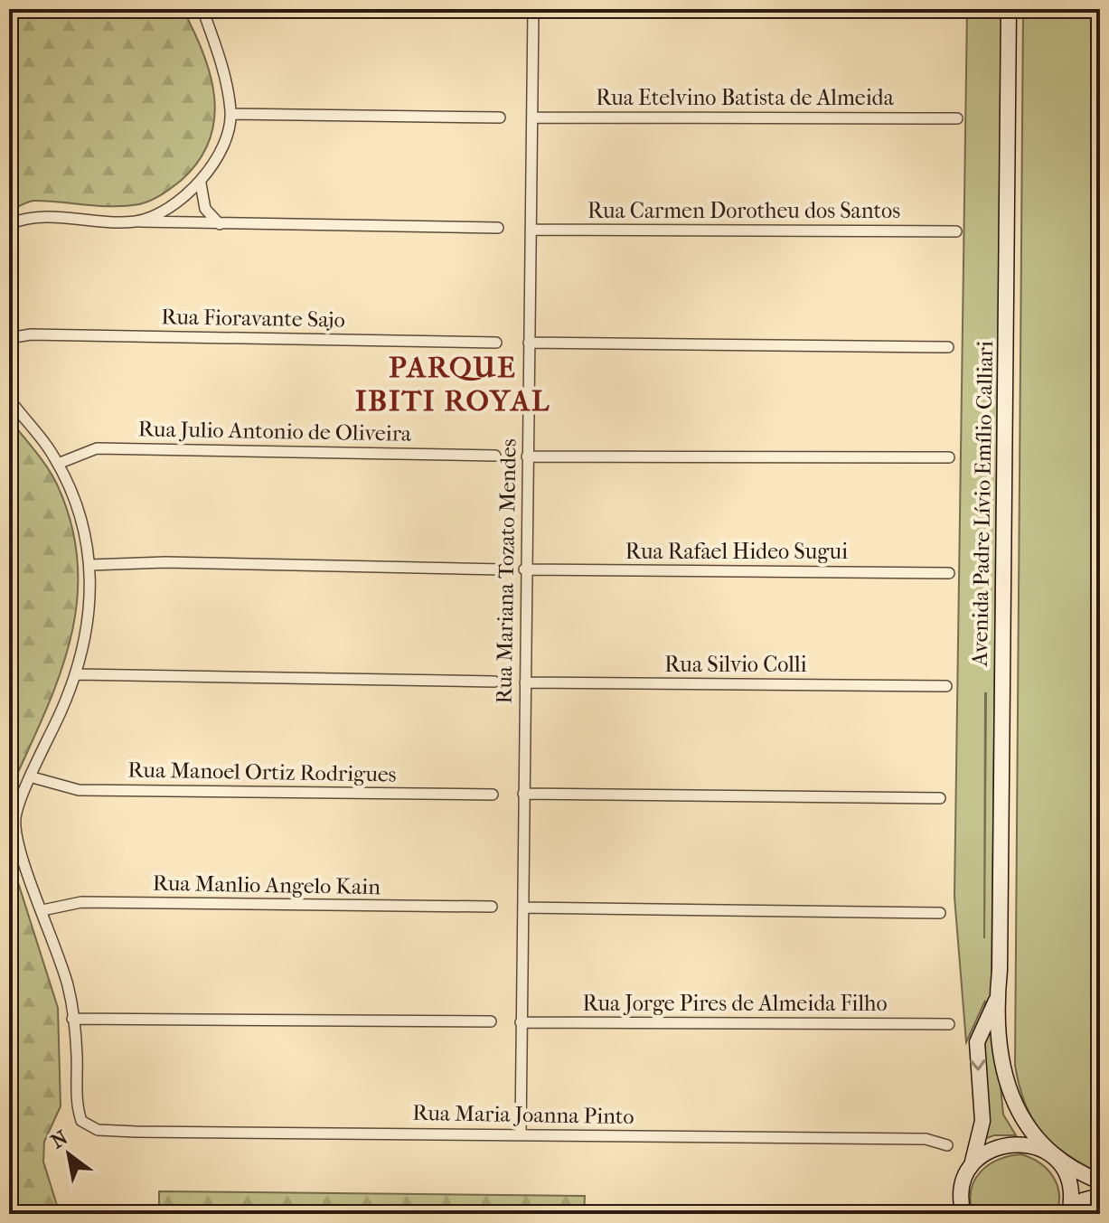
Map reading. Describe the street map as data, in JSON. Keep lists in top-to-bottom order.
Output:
{
  "streets": {
    "street": [
      "Rua Etelvino Batista de Almeida",
      "Rua Carmen Dorotheu dos Santos",
      "Rua Fioravante Sajo",
      "Rua Julio Antonio de Oliveira",
      "Avenida Padre Lívio Emílio Calliari",
      "Rua Rafael Hideo Sugui",
      "Rua Mariana Tozato Mendes",
      "Rua Silvio Colli",
      "Rua Manoel Ortiz Rodrigues",
      "Rua Manlio Angelo Kain",
      "Rua Jorge Pires de Almeida Filho",
      "Rua Maria Joanna Pinto"
    ]
  },
  "crossings": [
    ["Rua Etelvino Batista de Almeida", "Rua Mariana Tozato Mendes"],
    ["Rua Carmen Dorotheu dos Santos", "Rua Mariana Tozato Mendes"],
    ["Rua Rafael Hideo Sugui", "Rua Mariana Tozato Mendes"],
    ["Rua Mariana Tozato Mendes", "Rua Silvio Colli"],
    ["Rua Mariana Tozato Mendes", "Rua Jorge Pires de Almeida Filho"],
    ["Rua Mariana Tozato Mendes", "Rua Maria Joanna Pinto"]
  ],
  "districts": ["PARQUE IBITI ROYAL"],
  "north": "top left"
}
